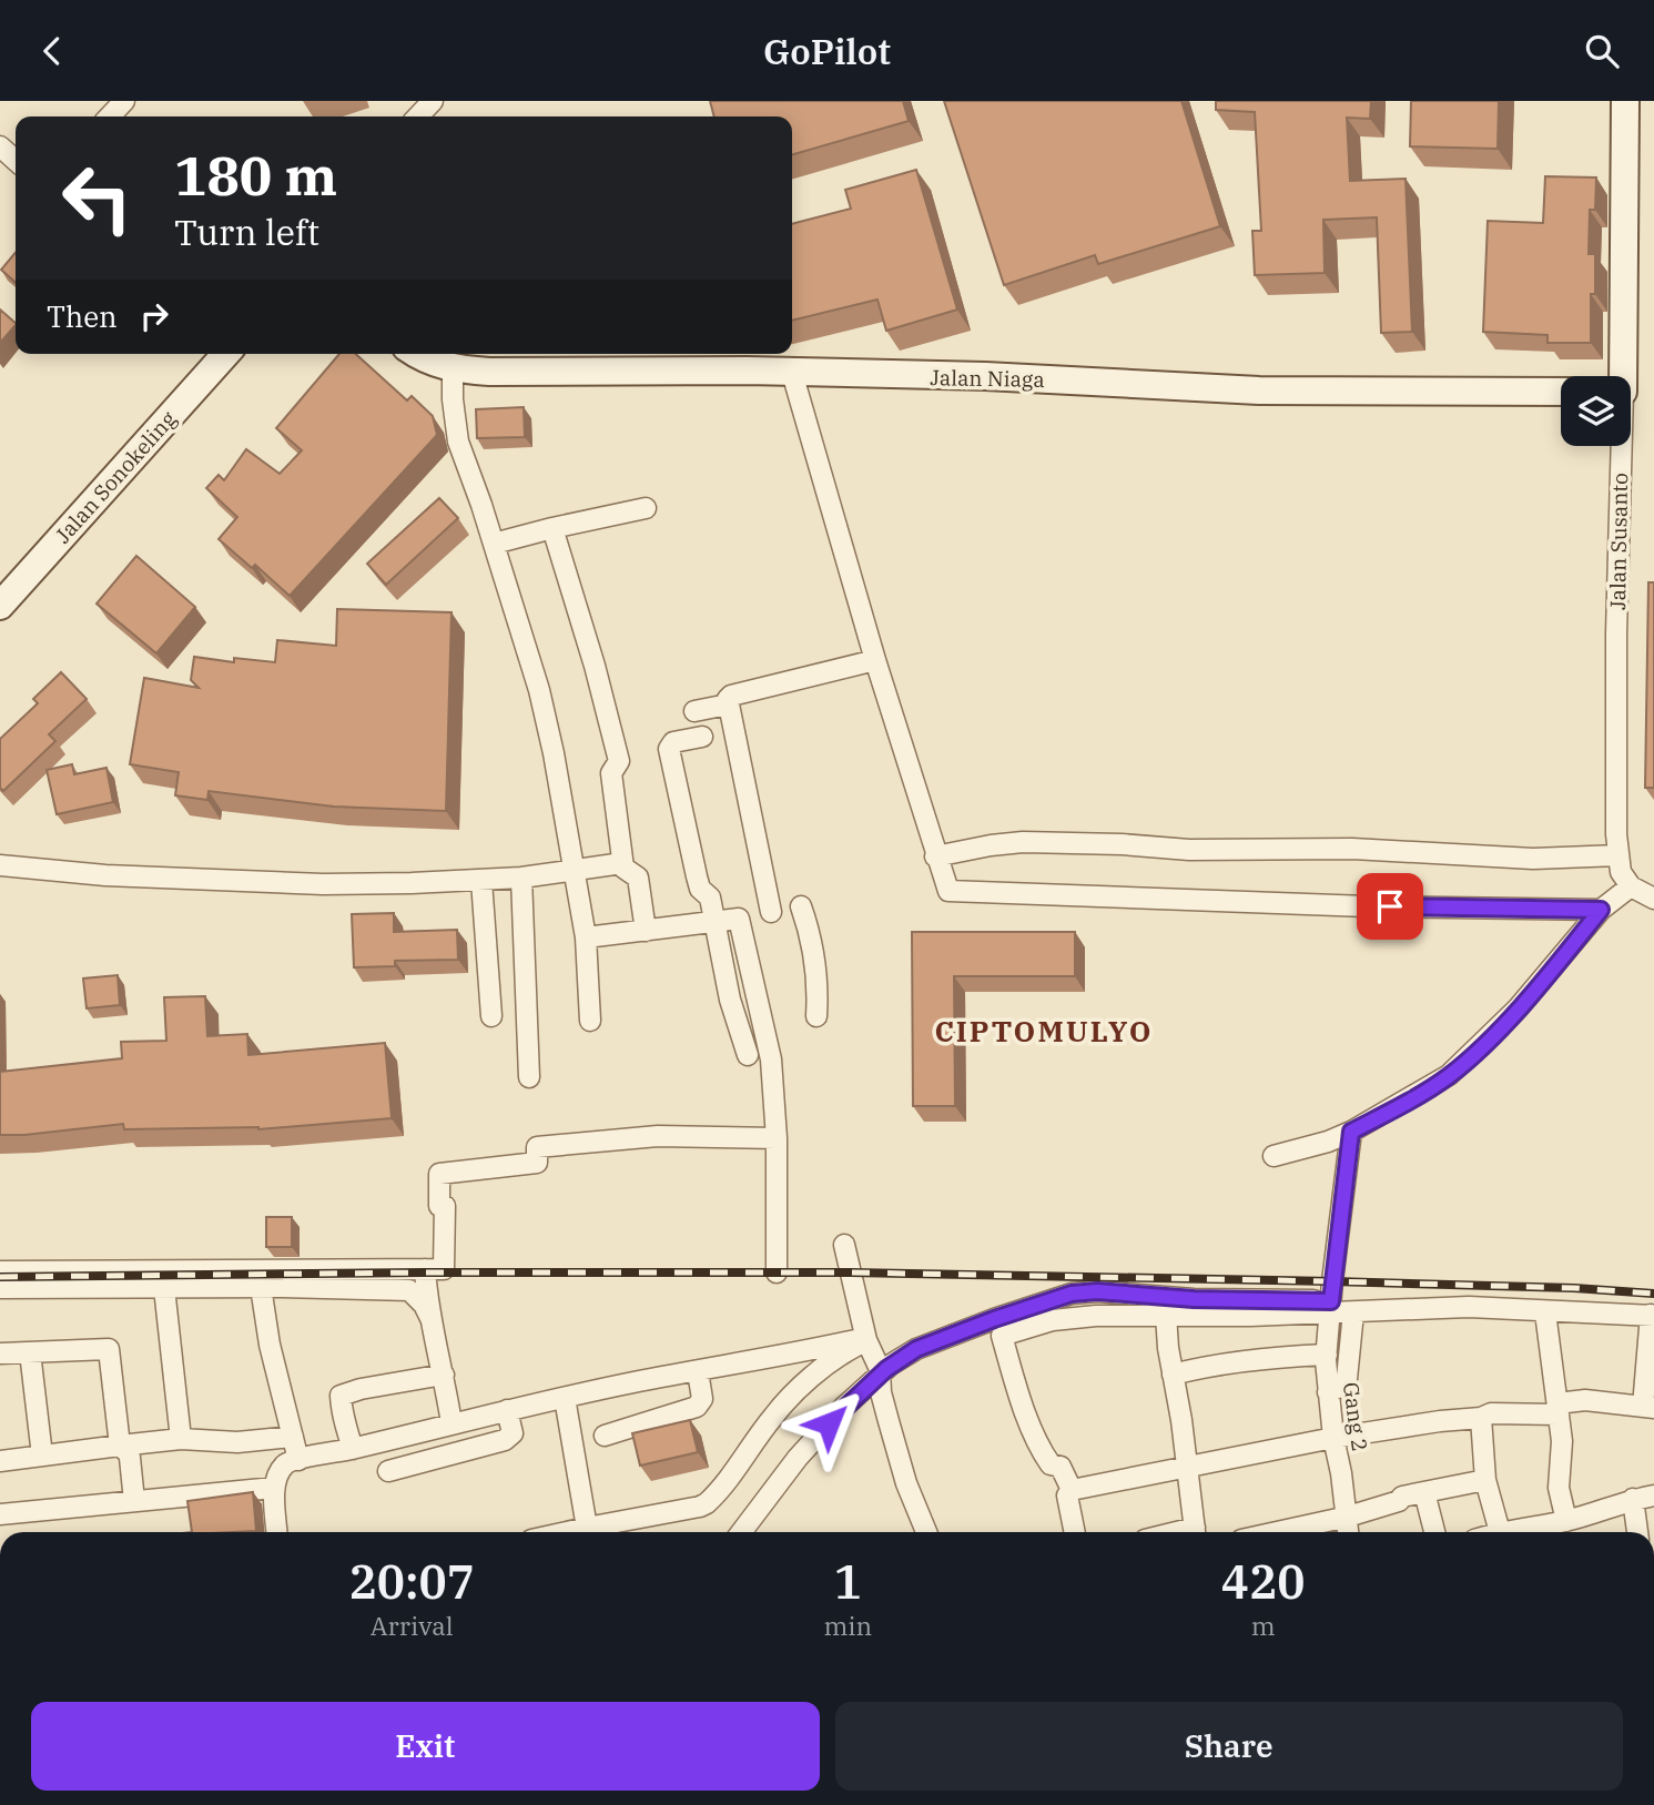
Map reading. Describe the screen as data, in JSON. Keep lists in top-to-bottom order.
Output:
{
  "streets": {
    "street": [
      "Jalan Niaga",
      "Jalan Sonokeling",
      "Jalan Susanto",
      "Gang 2"
    ]
  },
  "districts": ["CIPTOMULYO"],
  "page": {
    "header": "GoPilot",
    "turn": ["180 m", "Turn left"],
    "then": "Then",
    "eta": [
      "20:07",
      "Arrival",
      "1",
      "min",
      "420",
      "m"
    ],
    "buttons": ["Exit", "Share"]
  }
}
